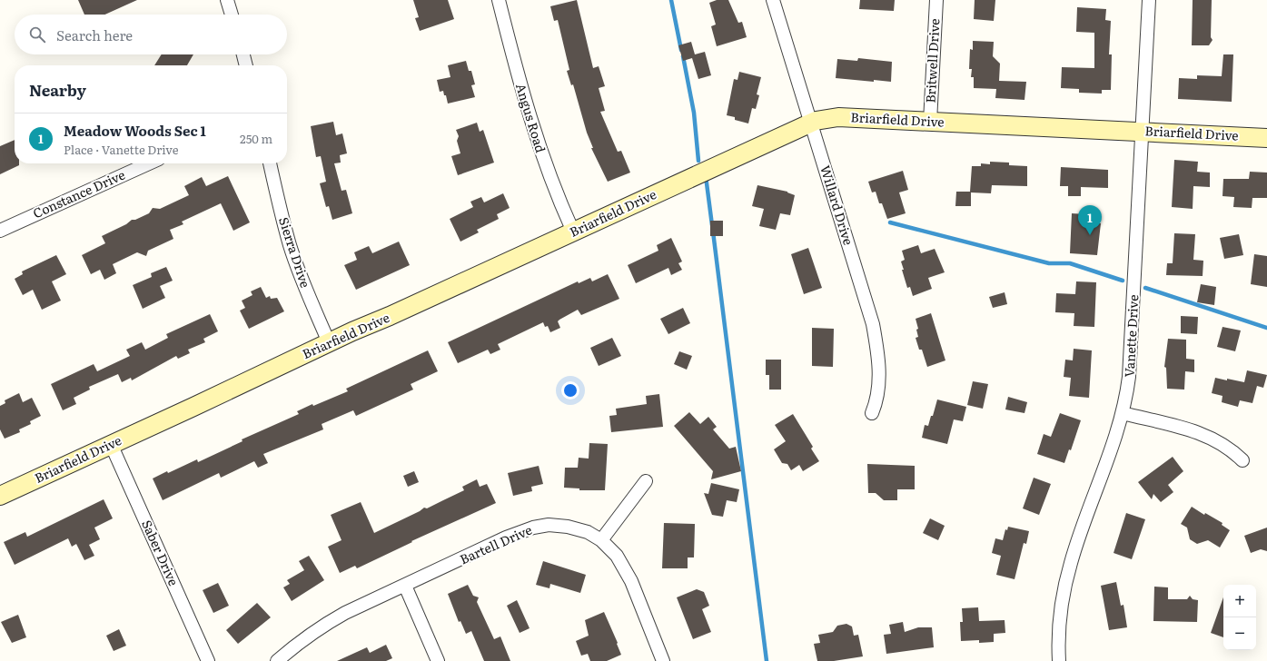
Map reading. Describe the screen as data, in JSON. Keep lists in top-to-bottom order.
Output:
{
  "streets": {
    "street": [
      "Britwell Drive",
      "Angus Road",
      "Briarfield Drive",
      "Constance Drive",
      "Willard Drive",
      "Sierra Drive",
      "Vanette Drive",
      "Bartell Drive",
      "Saber Drive"
    ]
  },
  "crossings": [
    ["Britwell Drive", "Briarfield Drive"],
    ["Angus Road", "Briarfield Drive"],
    ["Briarfield Drive", "Willard Drive"],
    ["Briarfield Drive", "Sierra Drive"],
    ["Briarfield Drive", "Vanette Drive"],
    ["Briarfield Drive", "Saber Drive"]
  ],
  "page": {
    "search": "Search here",
    "heading": "Nearby",
    "list": [
      {
        "mark": "1",
        "name": "Meadow Woods Sec 1",
        "note": "Place · Vanette Drive",
        "value": "250 m"
      }
    ],
    "pins": "1",
    "map_buttons": ["+", "−"]
  }
}
